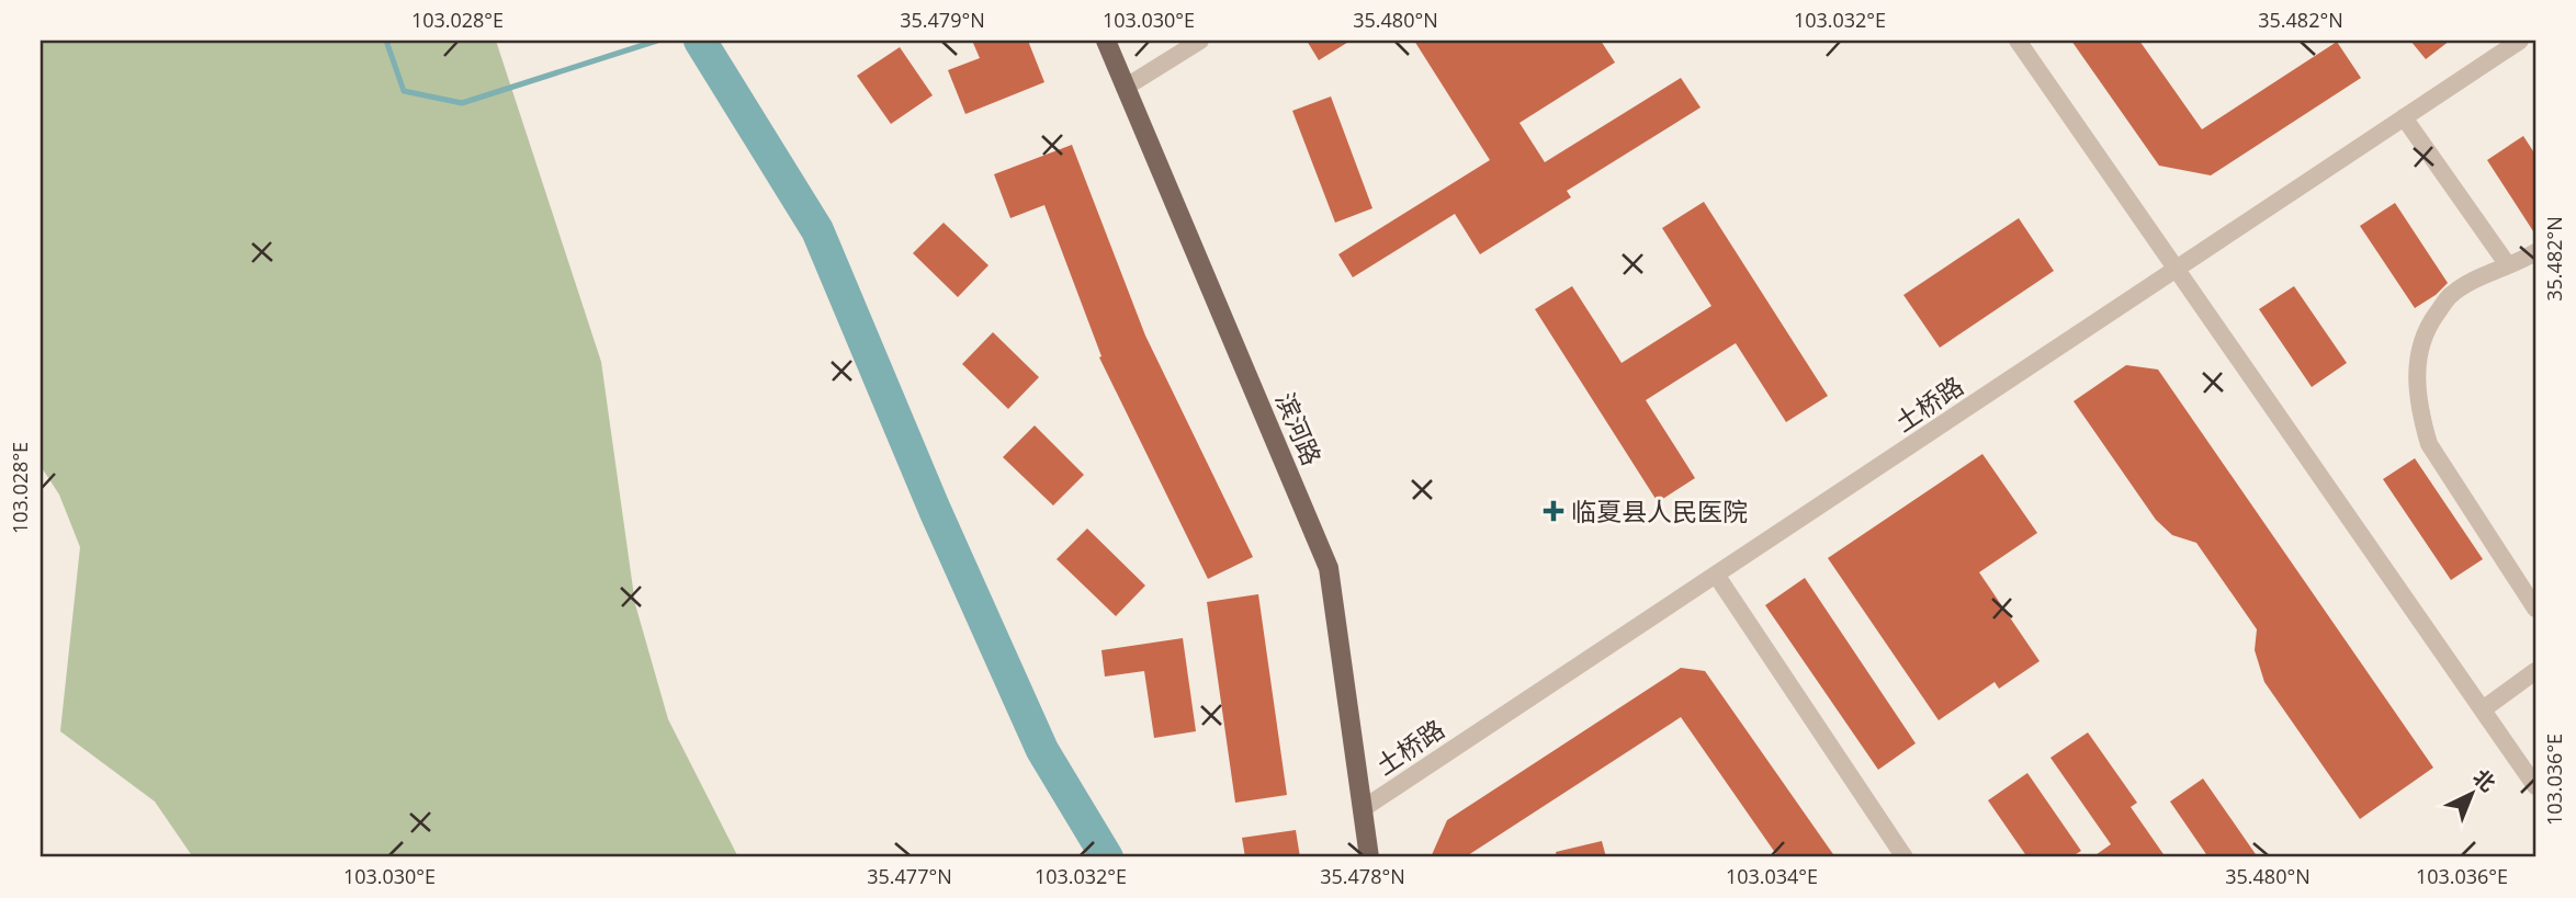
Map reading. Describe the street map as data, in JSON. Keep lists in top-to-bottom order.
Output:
{
  "streets": {
    "main road": ["滨河路"],
    "street": ["土桥路"]
  },
  "crossings": [
    ["土桥路", "滨河路"]
  ],
  "places": {
    "health": ["临夏县人民医院"]
  },
  "north": "top right",
  "coordinates": [
    "103.028°E",
    "35.479°N",
    "103.030°E",
    "35.480°N",
    "103.032°E",
    "35.482°N",
    "103.036°E",
    "35.477°N",
    "35.478°N",
    "103.034°E"
  ]
}
